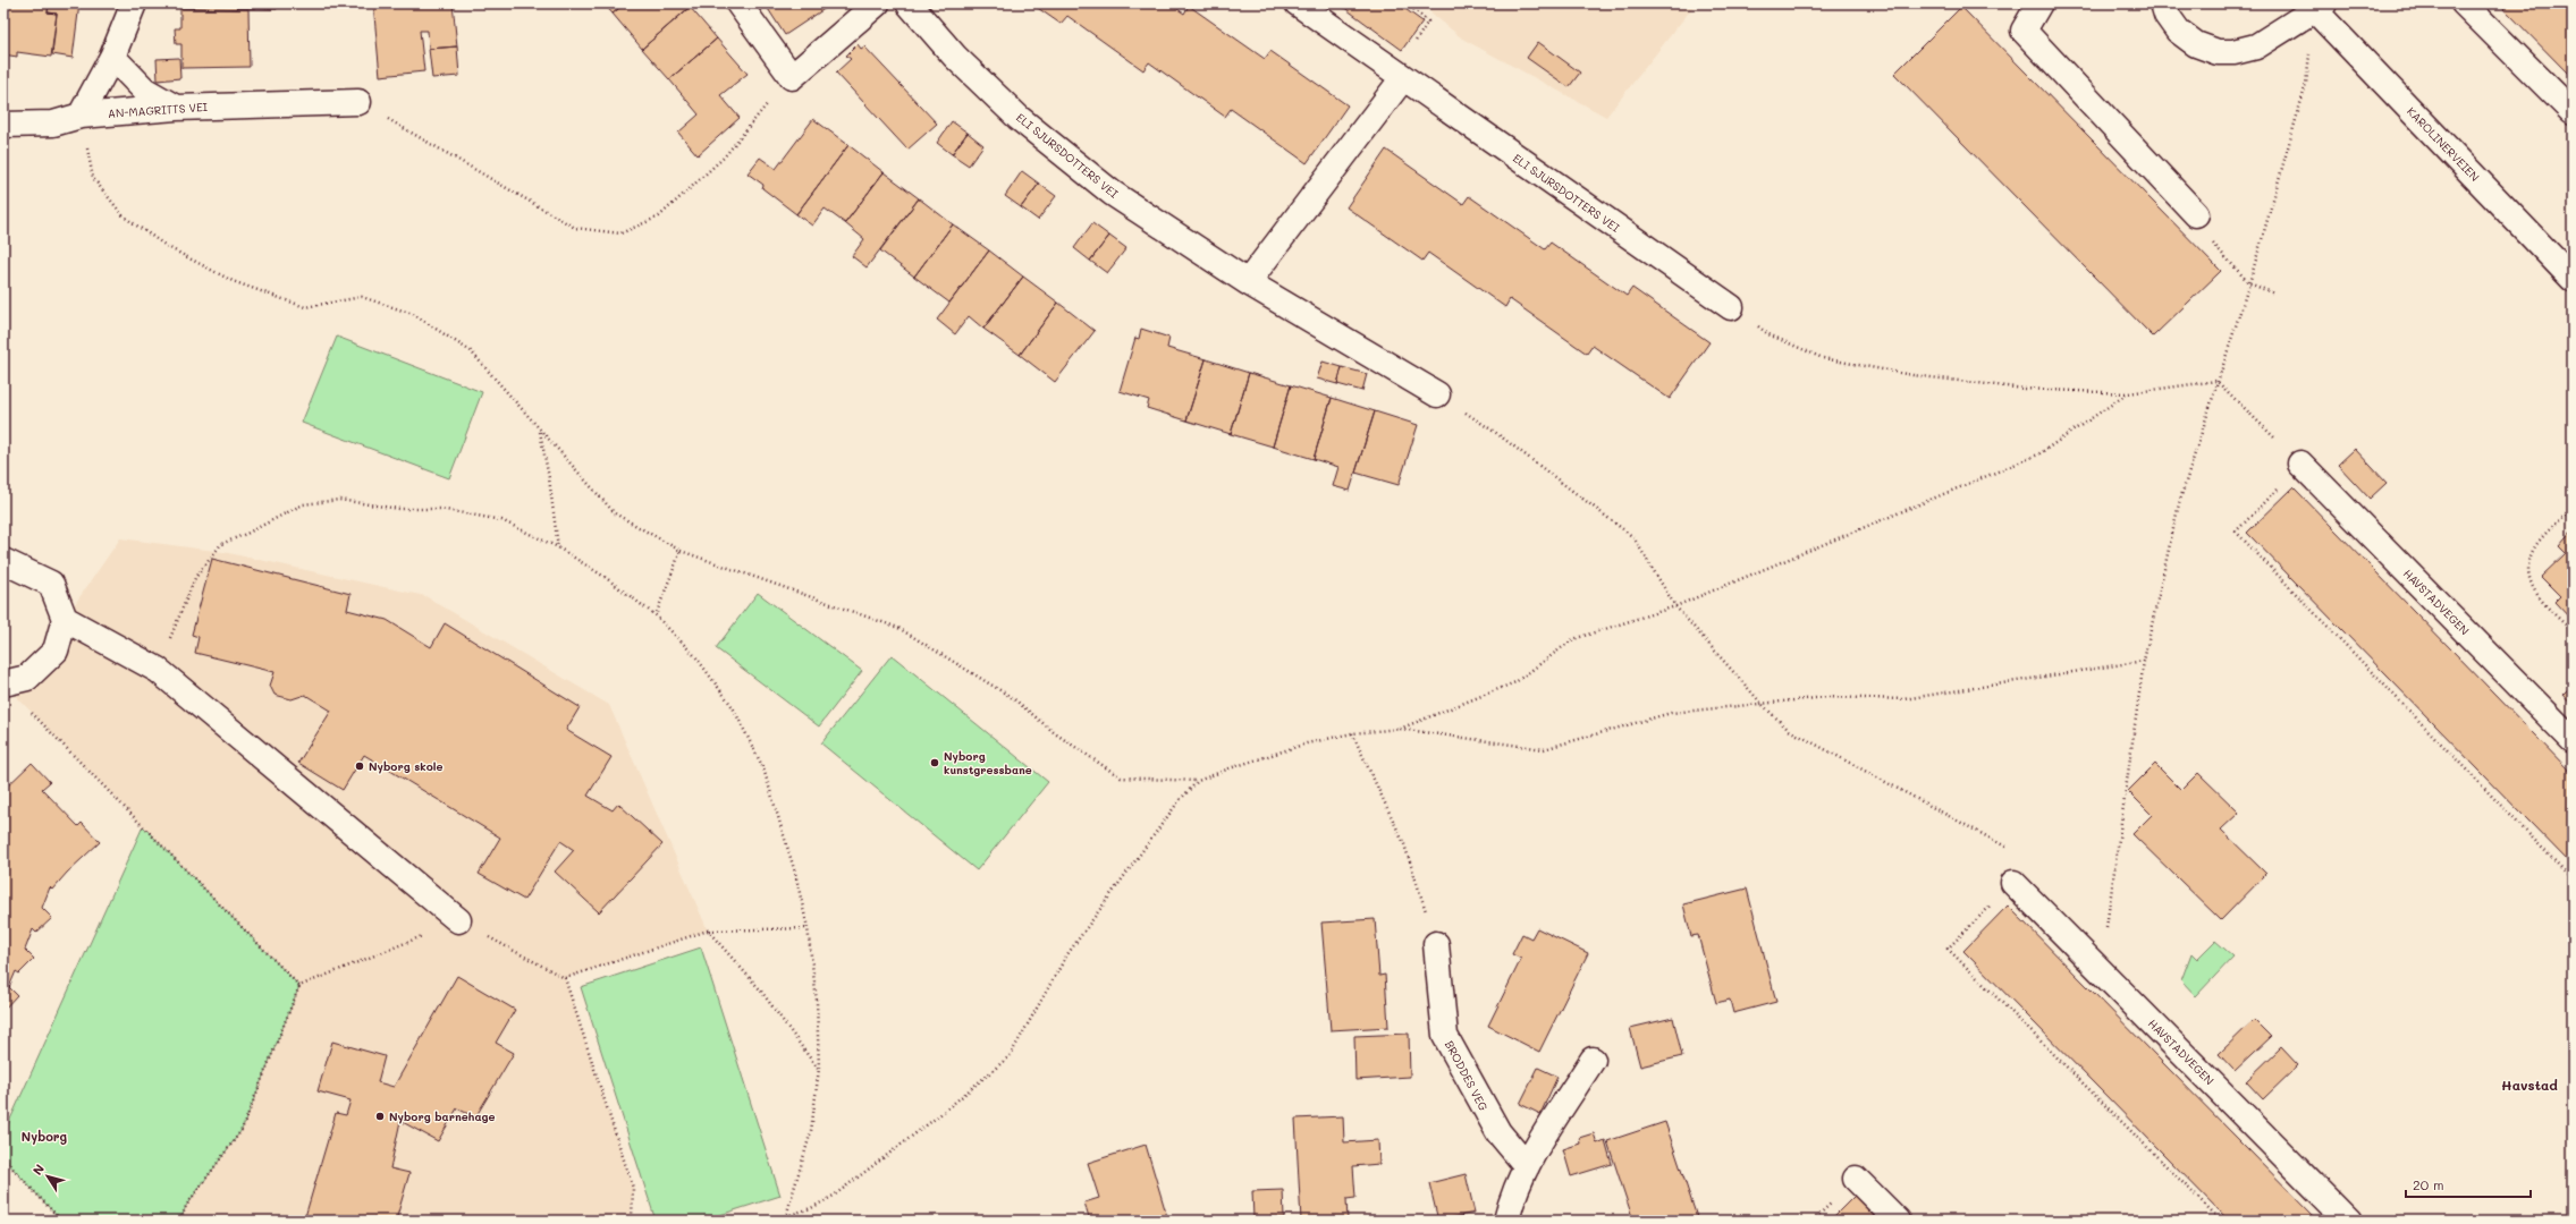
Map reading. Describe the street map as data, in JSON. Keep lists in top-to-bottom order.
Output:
{
  "streets": {
    "street": [
      "AN-MAGRITTS VEI",
      "KAROLINERVEIEN",
      "ELI SJURSDOTTERS VEI",
      "HAVSTADVEGEN",
      "BRODDES VEG"
    ]
  },
  "districts": ["Havstad", "Nyborg"],
  "places": ["Nyborg kunstgressbane", "Nyborg skole", "Nyborg barnehage"],
  "scale_bar": "20 m",
  "north": "top left"
}
